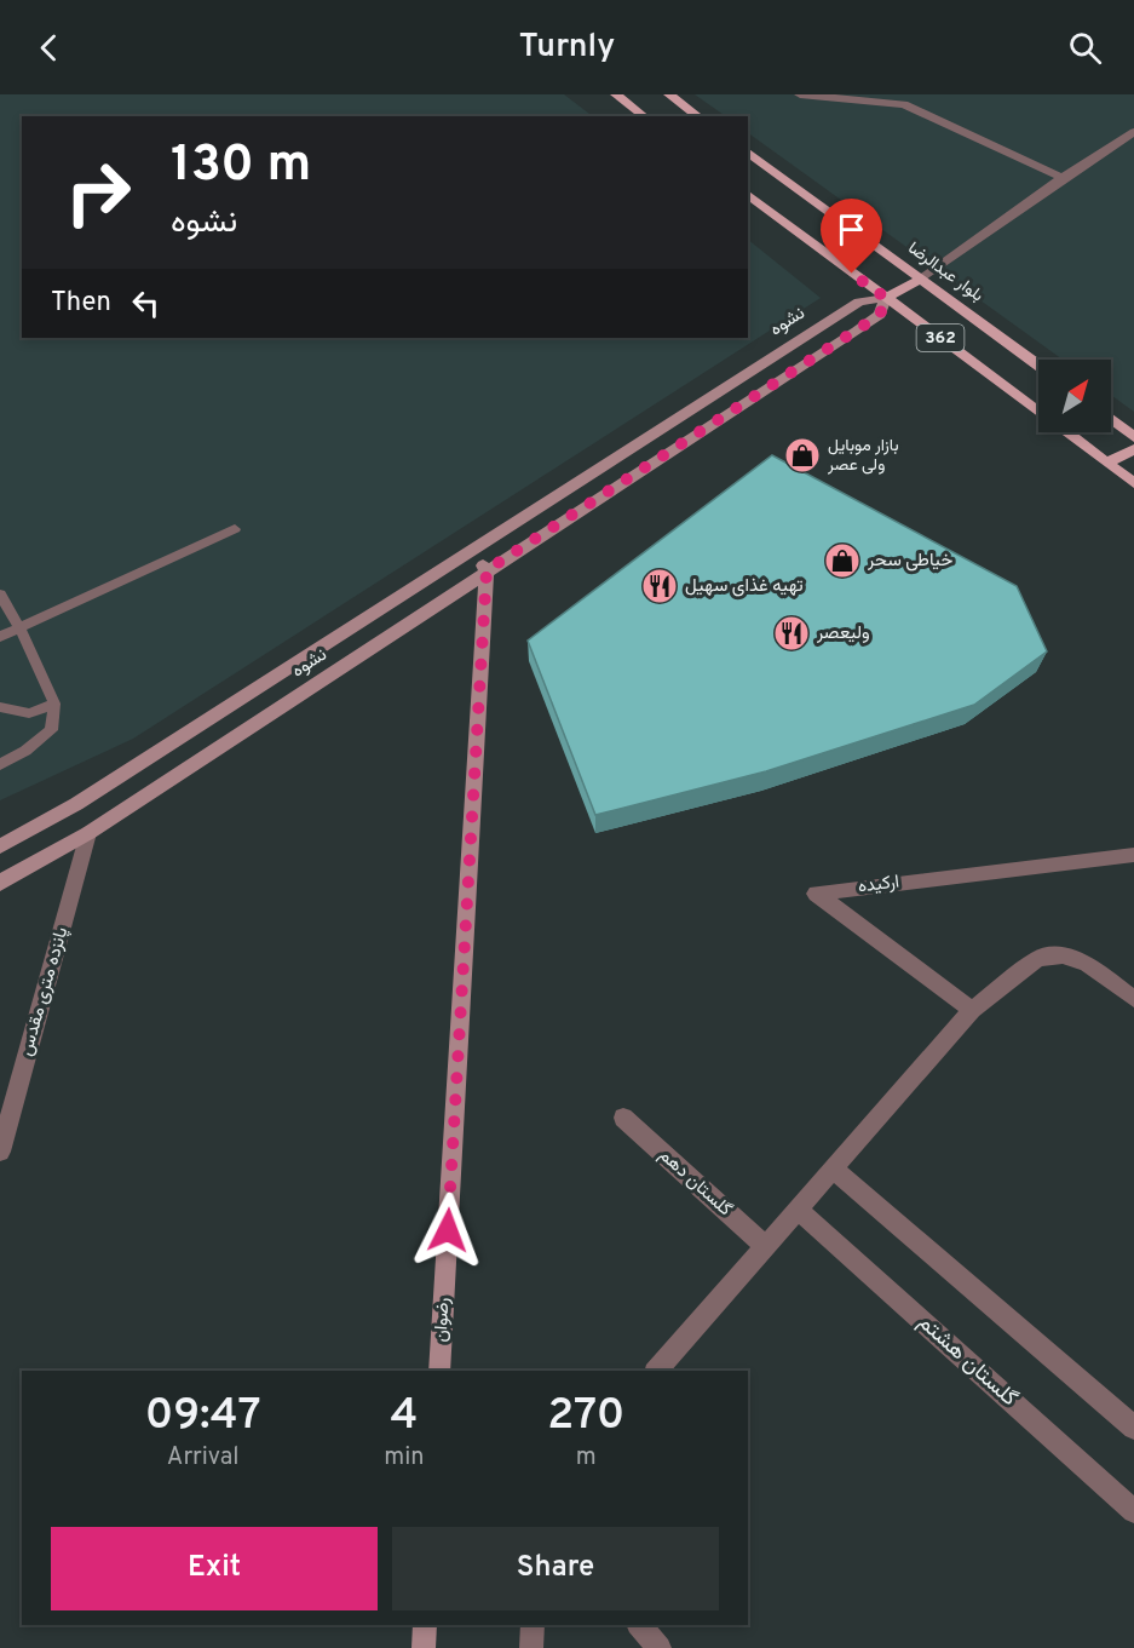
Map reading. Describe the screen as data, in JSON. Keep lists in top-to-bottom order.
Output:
{
  "streets": {
    "main road": [
      "بلوار عبدالرضا",
      "نشوه",
      "362",
      "رضوان"
    ],
    "street": [
      "ارکیده",
      "پانزده متری مقدس",
      "گلستان دهم",
      "گلستان هشتم"
    ]
  },
  "crossings": [
    ["نشوه", "362"],
    ["نشوه", "پانزده متری مقدس"],
    ["نشوه", "رضوان"]
  ],
  "places": {
    "shop": ["بازار موبایل ولی عصر", "خیاطی سحر"],
    "restaurant": ["تهیه غذای سهیل", "ولیعصر"]
  },
  "north": "top right",
  "page": {
    "header": "Turnly",
    "turn": ["130 m", "نشوه"],
    "then": "Then",
    "eta": [
      "09:47",
      "Arrival",
      "4",
      "min",
      "270",
      "m"
    ],
    "buttons": ["Exit", "Share"]
  }
}
